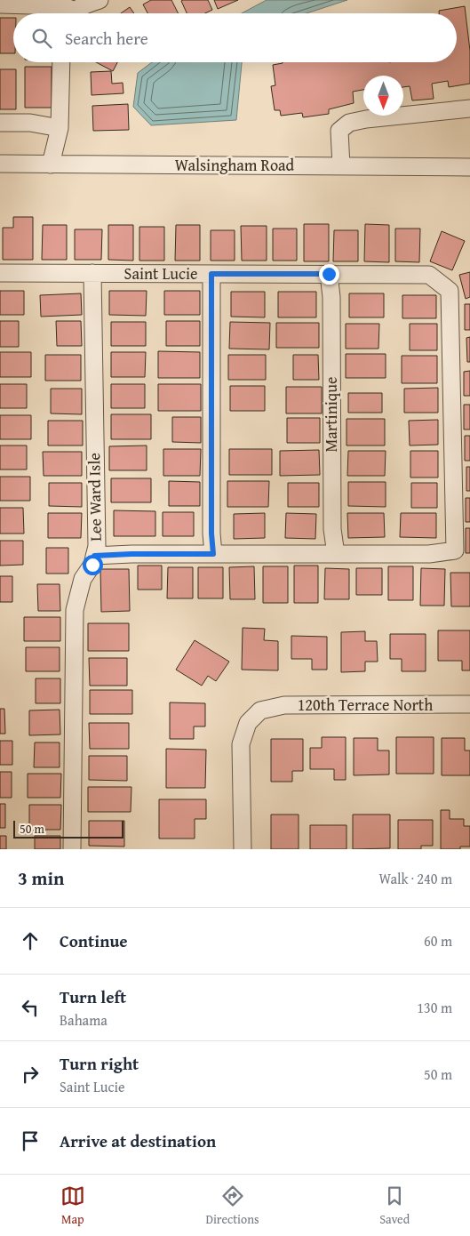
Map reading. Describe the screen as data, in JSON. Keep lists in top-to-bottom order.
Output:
{
  "streets": {
    "street": [
      "Walsingham Road",
      "Saint Lucie",
      "Martinique",
      "Lee Ward Isle",
      "120th Terrace North"
    ]
  },
  "crossings": [
    ["Saint Lucie", "Martinique"],
    ["Saint Lucie", "Lee Ward Isle"]
  ],
  "scale_bar": "50 m",
  "north": "bottom",
  "page": {
    "search": "Search here",
    "scale": "50 m",
    "heading": ["3 min", "Walk · 240 m"],
    "list": [
      ["Continue", "60 m"],
      ["Turn left", "Bahama", "130 m"],
      ["Turn right", "Saint Lucie", "50 m"],
      "Arrive at destination"
    ],
    "nav": ["Map", "Directions", "Saved"]
  }
}
